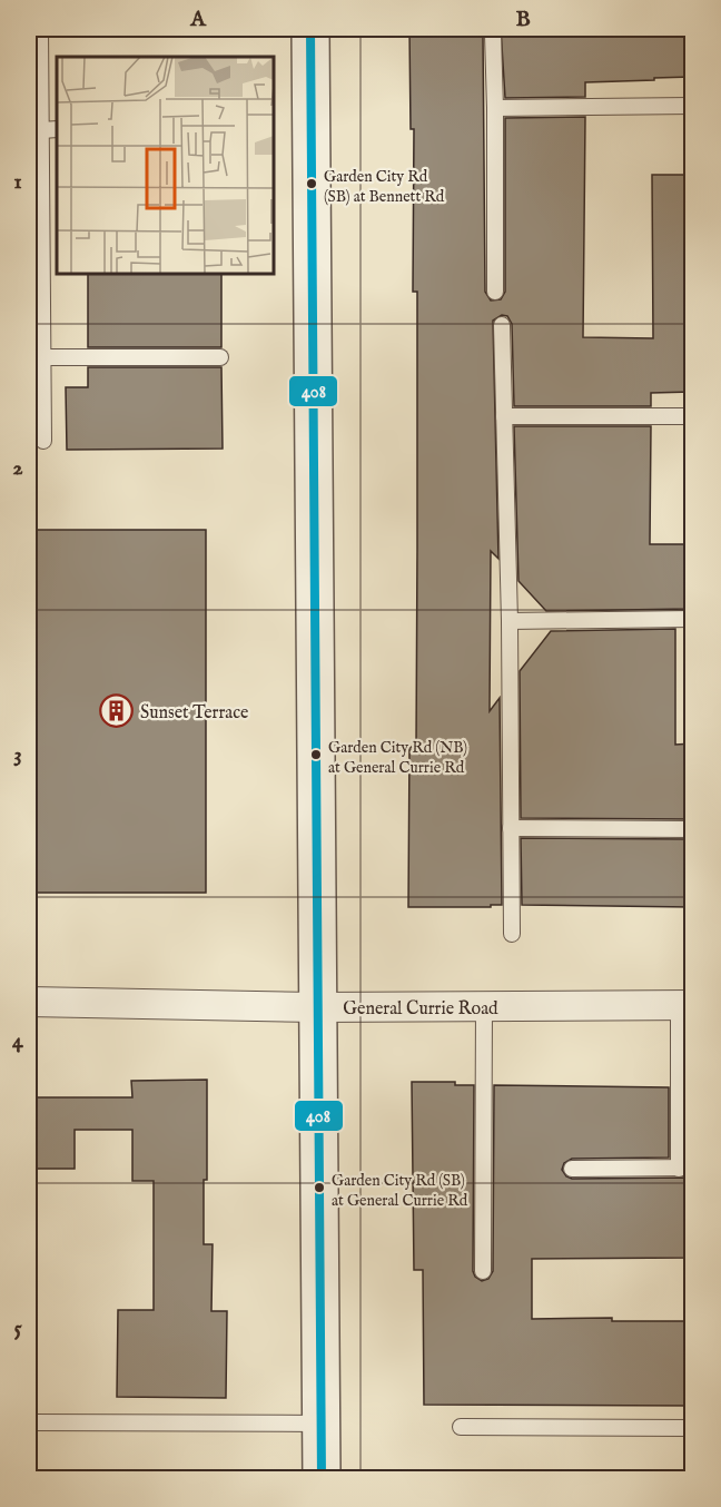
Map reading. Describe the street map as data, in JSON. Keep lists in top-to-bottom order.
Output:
{
  "streets": {
    "street": ["General Currie Road"]
  },
  "places": {
    "other": ["Garden City Rd (SB) at Bennett Rd", "Garden City Rd (NB) at General Currie Rd", "Garden City Rd (SB) at General Currie Rd"],
    "building": ["Sunset Terrace"]
  },
  "lines": ["transit line 408"],
  "grid": {
    "columns": ["A", "B"],
    "rows": [
      "1",
      "2",
      "3",
      "4",
      "5"
    ]
  }
}
